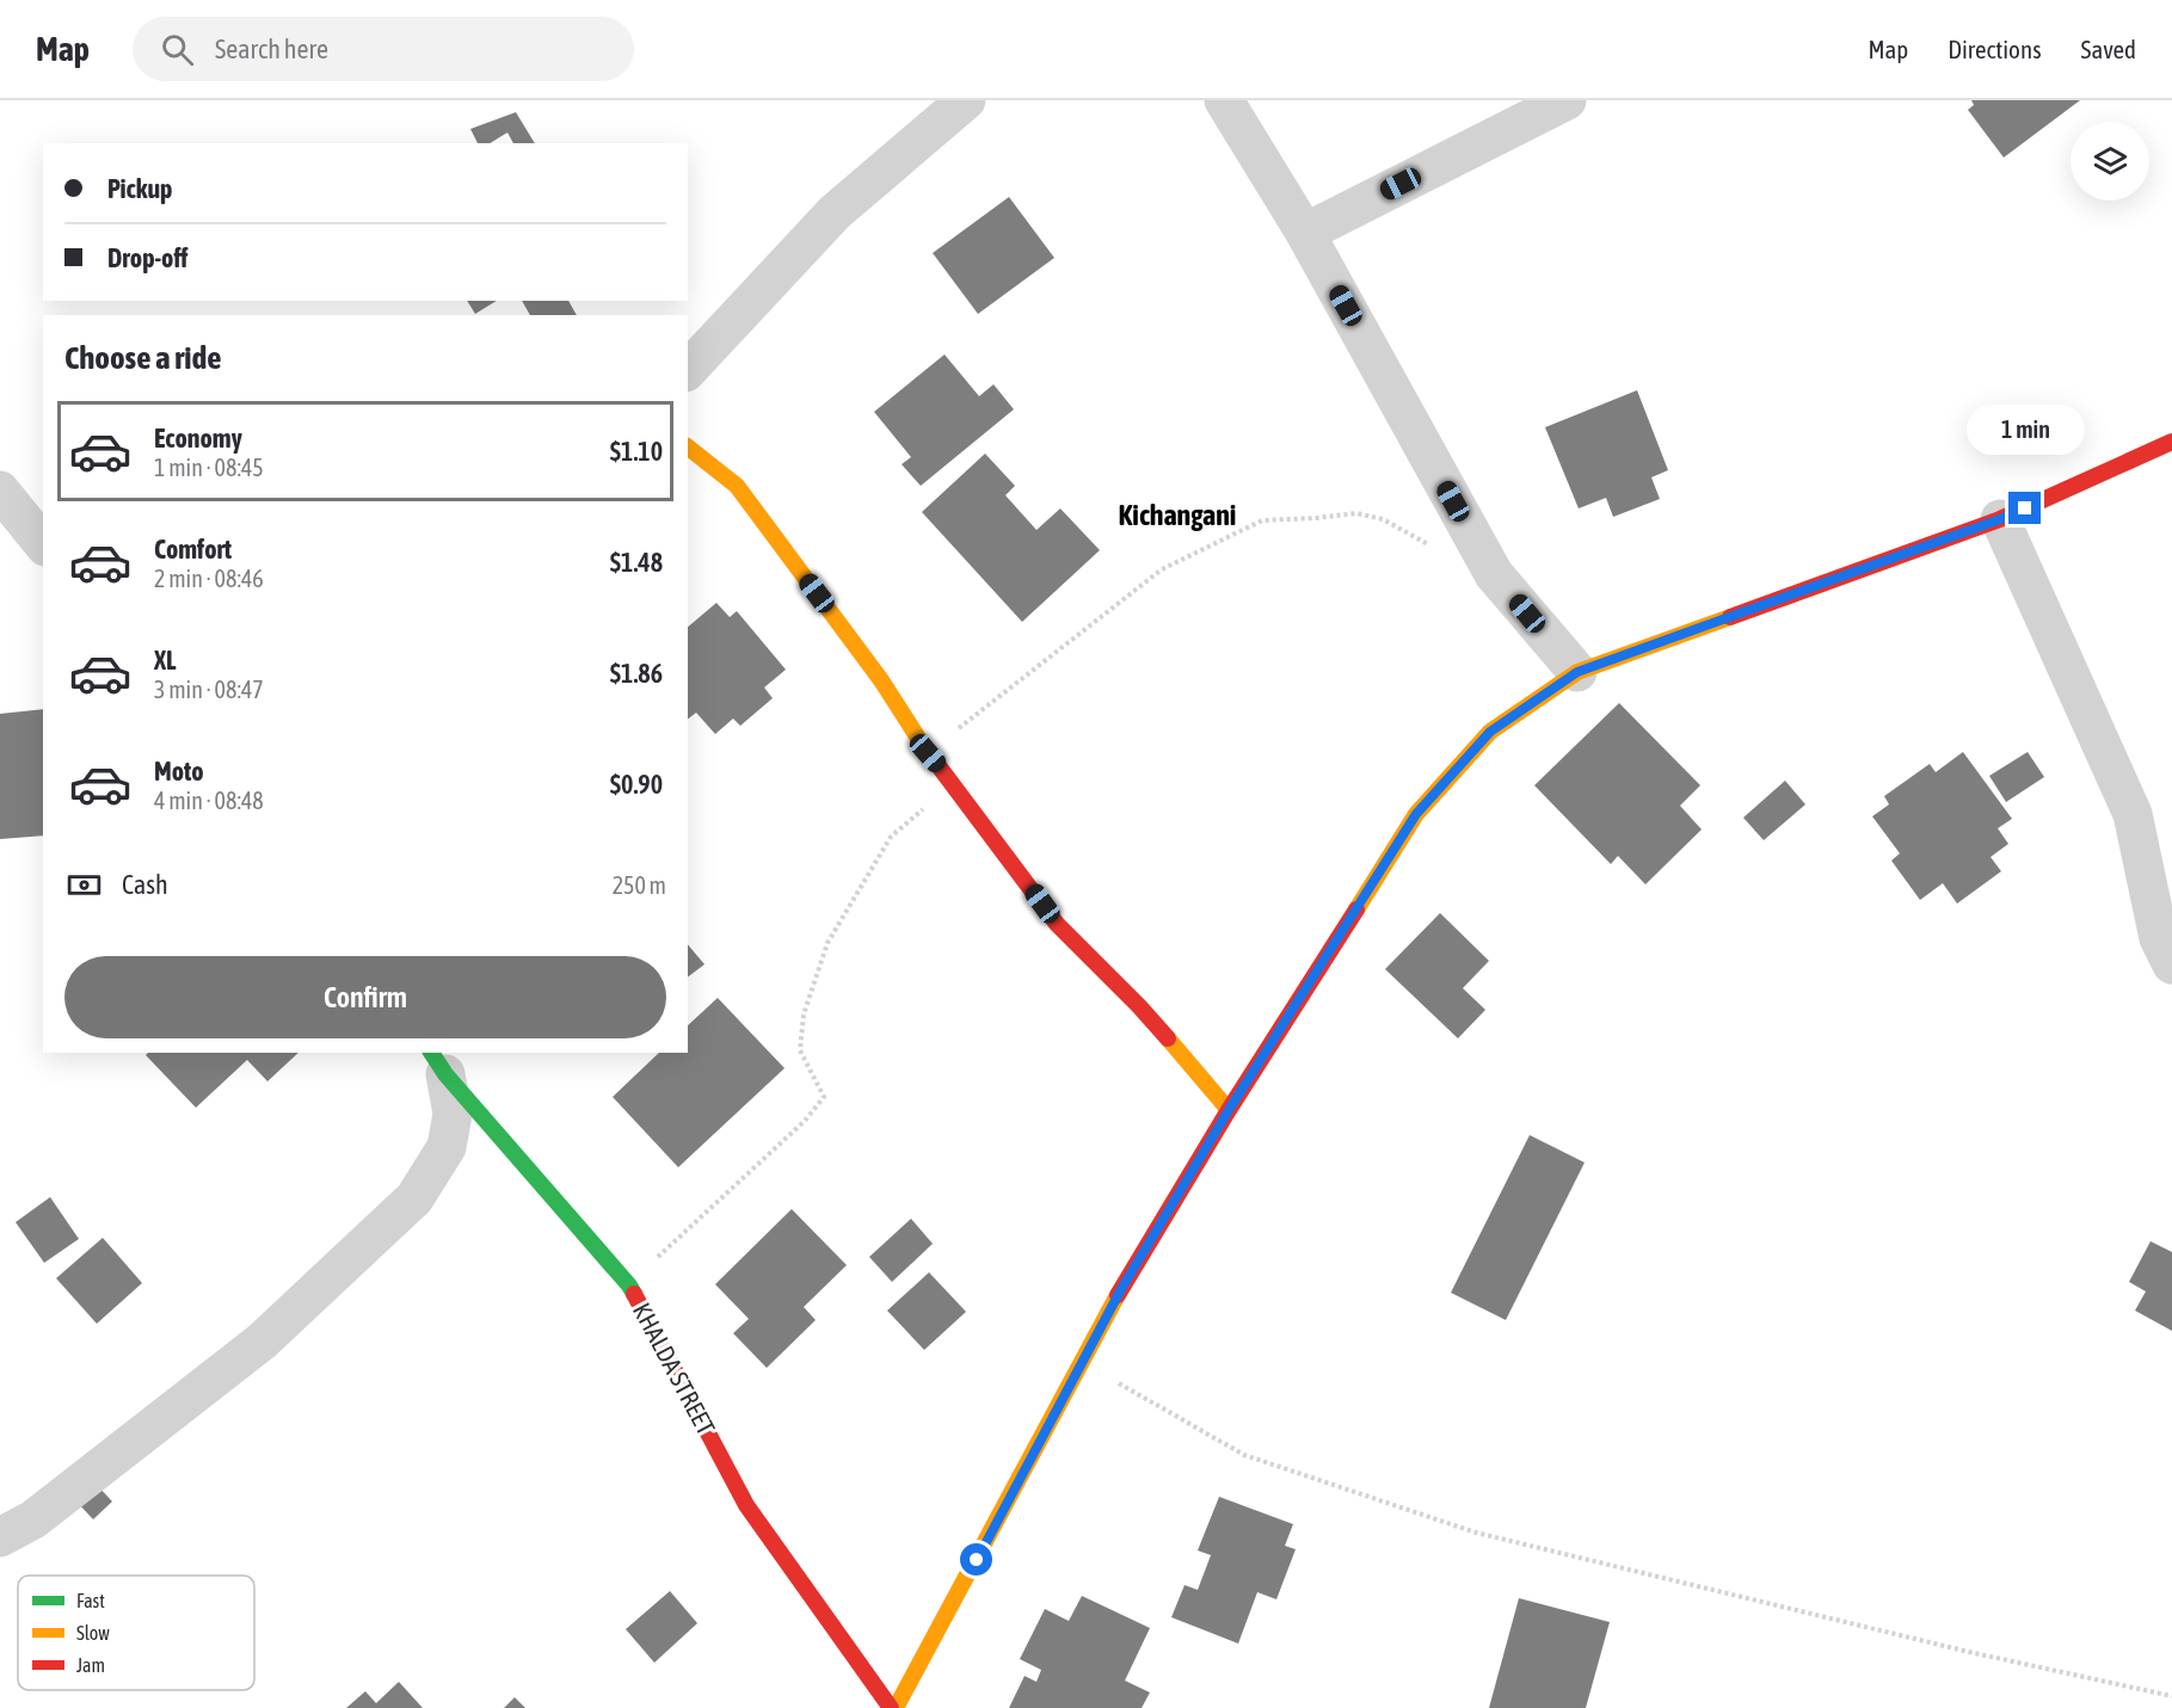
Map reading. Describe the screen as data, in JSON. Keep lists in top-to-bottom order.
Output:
{
  "streets": {
    "street": ["KHALDA STREET"]
  },
  "districts": ["Kichangani"],
  "legend": ["Fast", "Slow", "Jam"],
  "page": {
    "header": "Map",
    "search": "Search here",
    "nav": ["Map", "Directions", "Saved"],
    "banner": ["Pickup", "Drop-off"],
    "heading": "Choose a ride",
    "list": [
      {
        "name": "Economy",
        "note": "1 min · 08:45",
        "value": "$1.10"
      },
      {
        "name": "Comfort",
        "note": "2 min · 08:46",
        "value": "$1.48"
      },
      {
        "name": "XL",
        "note": "3 min · 08:47",
        "value": "$1.86"
      },
      {
        "name": "Moto",
        "note": "4 min · 08:48",
        "value": "$0.90"
      }
    ],
    "bubble": "1 min",
    "pay": ["Cash", "250 m"],
    "buttons": "Confirm"
  }
}
